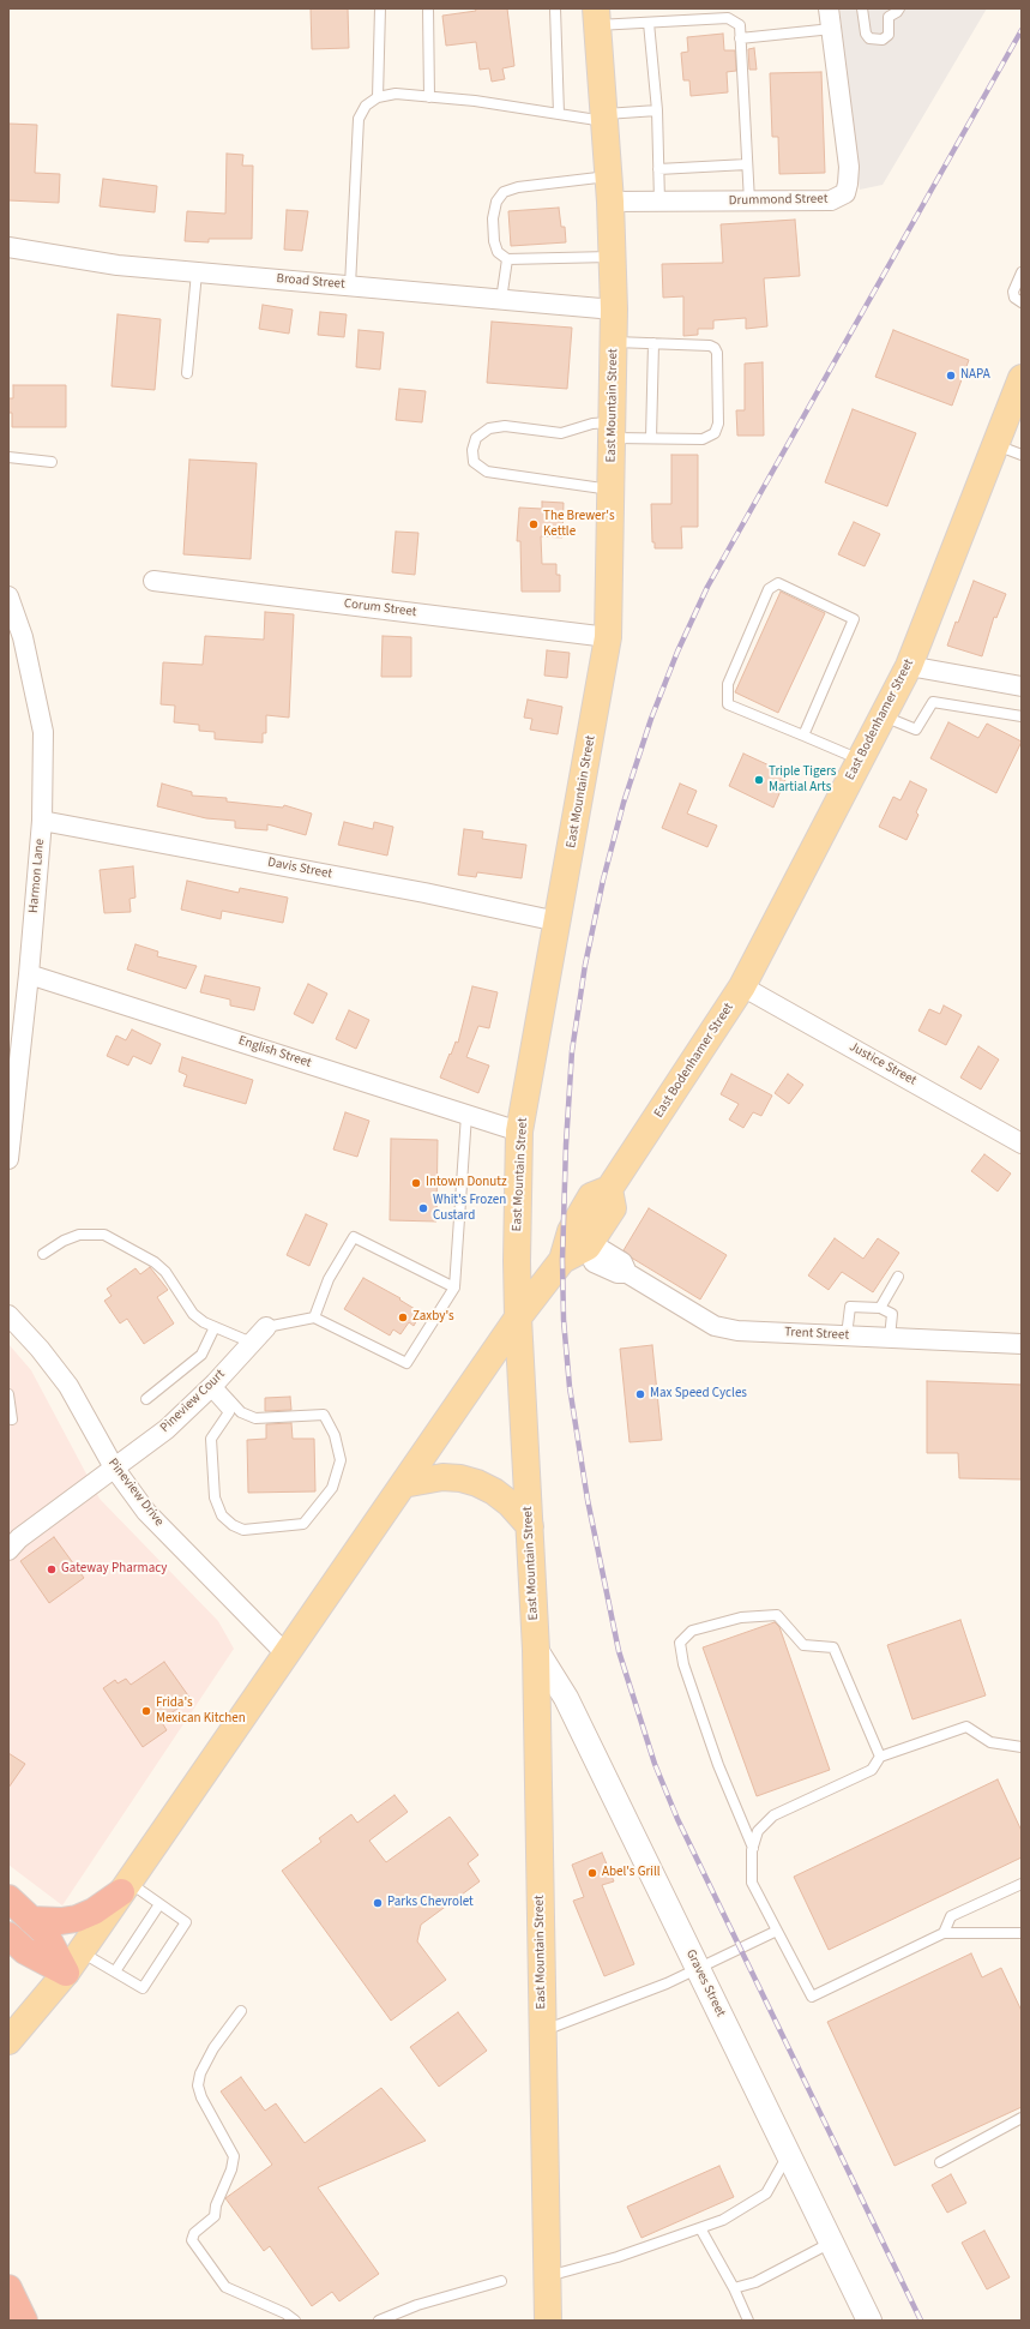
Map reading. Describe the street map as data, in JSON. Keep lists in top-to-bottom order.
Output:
{
  "streets": {
    "main road": ["East Mountain Street", "East Bodenhamer Street"],
    "street": [
      "Drummond Street",
      "Broad Street",
      "Corum Street",
      "Davis Street",
      "Harmon Lane",
      "English Street",
      "Justice Street",
      "Trent Street",
      "Pineview Court",
      "Pineview Drive",
      "Graves Street"
    ]
  },
  "crossings": [
    ["Drummond Street", "East Mountain Street"],
    ["Broad Street", "East Mountain Street"],
    ["East Mountain Street", "Corum Street"],
    ["East Mountain Street", "East Bodenhamer Street"],
    ["East Mountain Street", "Davis Street"],
    ["East Mountain Street", "English Street"],
    ["East Mountain Street", "Graves Street"],
    ["East Bodenhamer Street", "Justice Street"],
    ["East Bodenhamer Street", "Trent Street"],
    ["East Bodenhamer Street", "Pineview Drive"],
    ["Davis Street", "Harmon Lane"],
    ["Harmon Lane", "English Street"],
    ["Pineview Court", "Pineview Drive"]
  ],
  "places": [
    "NAPA",
    "The Brewer's Kettle",
    "Triple Tigers Martial Arts",
    "Intown Donutz",
    "Whit's Frozen Custard",
    "Zaxby's",
    "Max Speed Cycles",
    "Gateway Pharmacy",
    "Frida's Mexican Kitchen",
    "Abel's Grill",
    "Parks Chevrolet"
  ]
}
